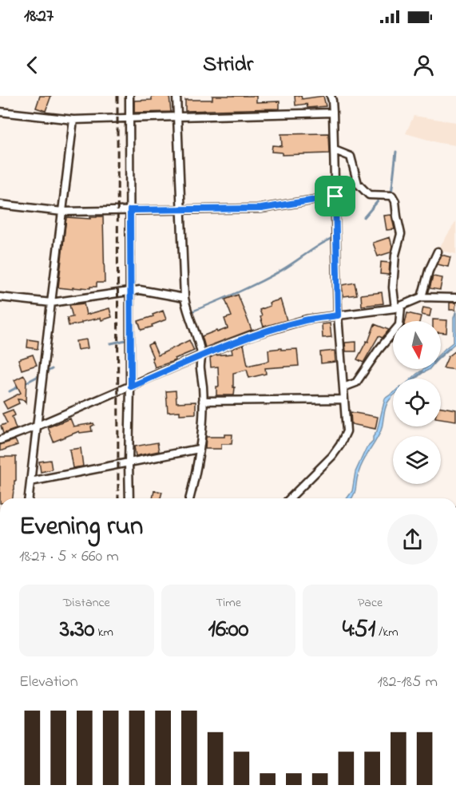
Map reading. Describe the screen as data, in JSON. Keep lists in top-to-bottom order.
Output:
{
  "north": "bottom",
  "page": {
    "status": "18:27",
    "header": "Stridr",
    "heading": ["Evening run", "18:27 · 5 × 660 m"],
    "stats": [
      ["Distance", "3.30 km"],
      ["Time", "16:00"],
      ["Pace", "4:51 /km"]
    ],
    "chart": ["Elevation", "182–185 m"]
  }
}
